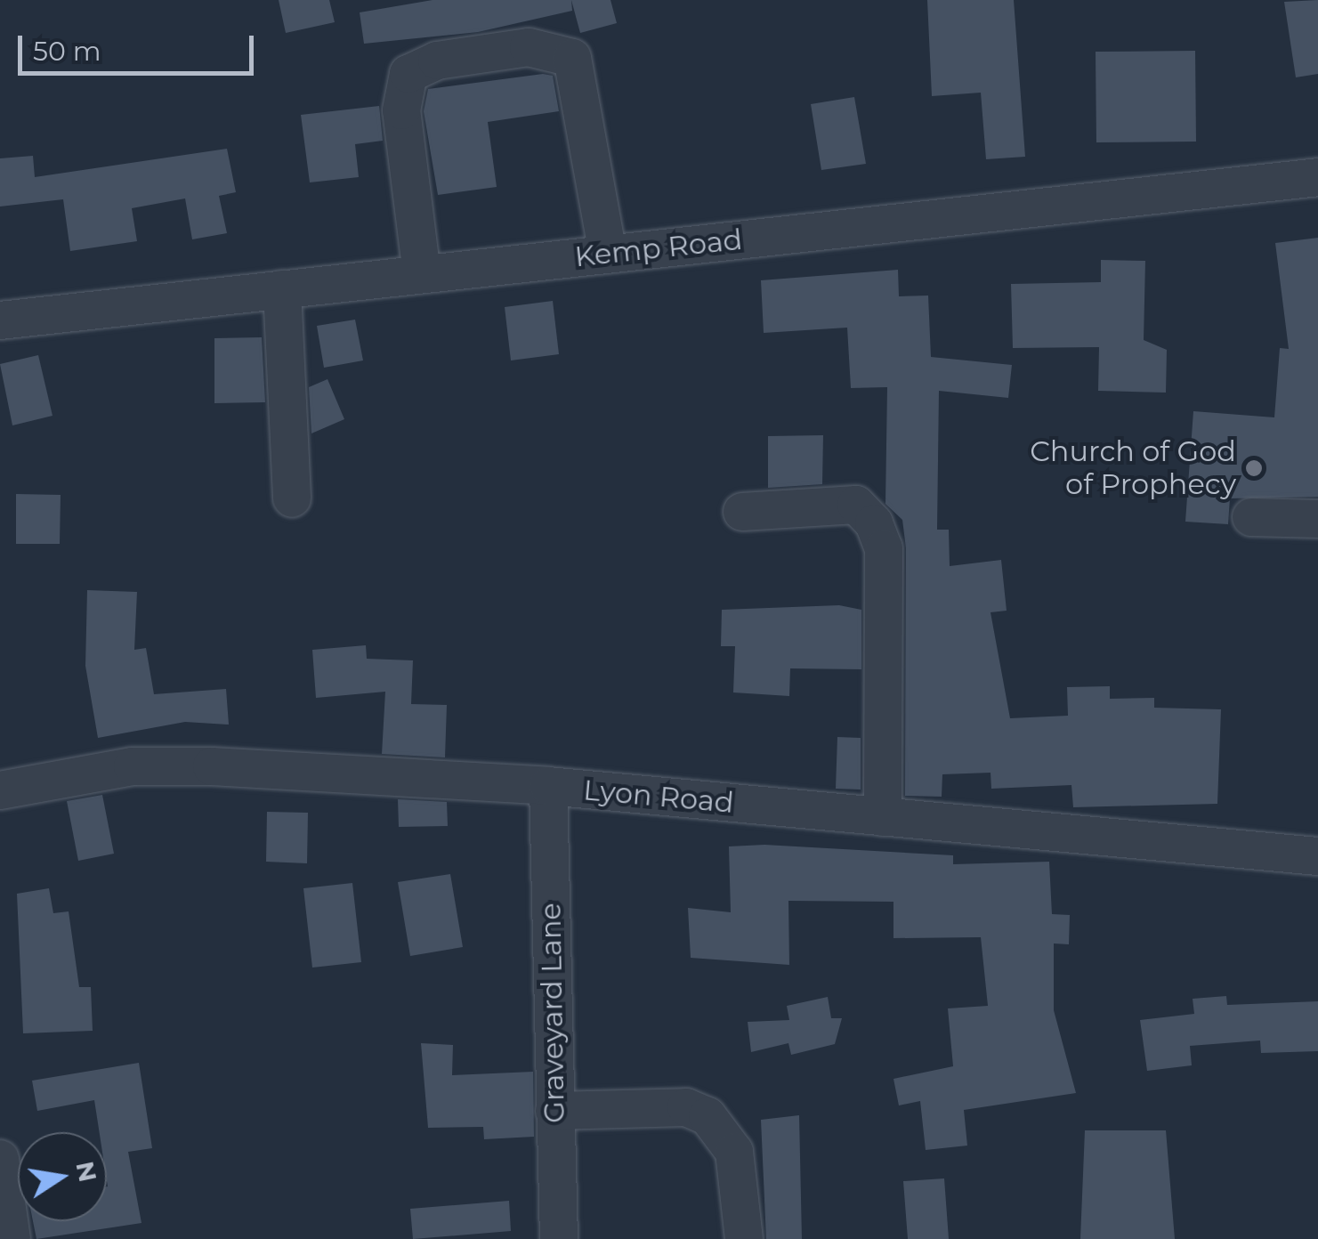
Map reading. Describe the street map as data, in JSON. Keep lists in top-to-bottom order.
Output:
{
  "streets": {
    "street": ["Kemp Road", "Lyon Road", "Graveyard Lane"]
  },
  "crossings": [
    ["Lyon Road", "Graveyard Lane"]
  ],
  "places": ["Church of God of Prophecy"],
  "scale_bar": "50 m",
  "north": "right"
}
